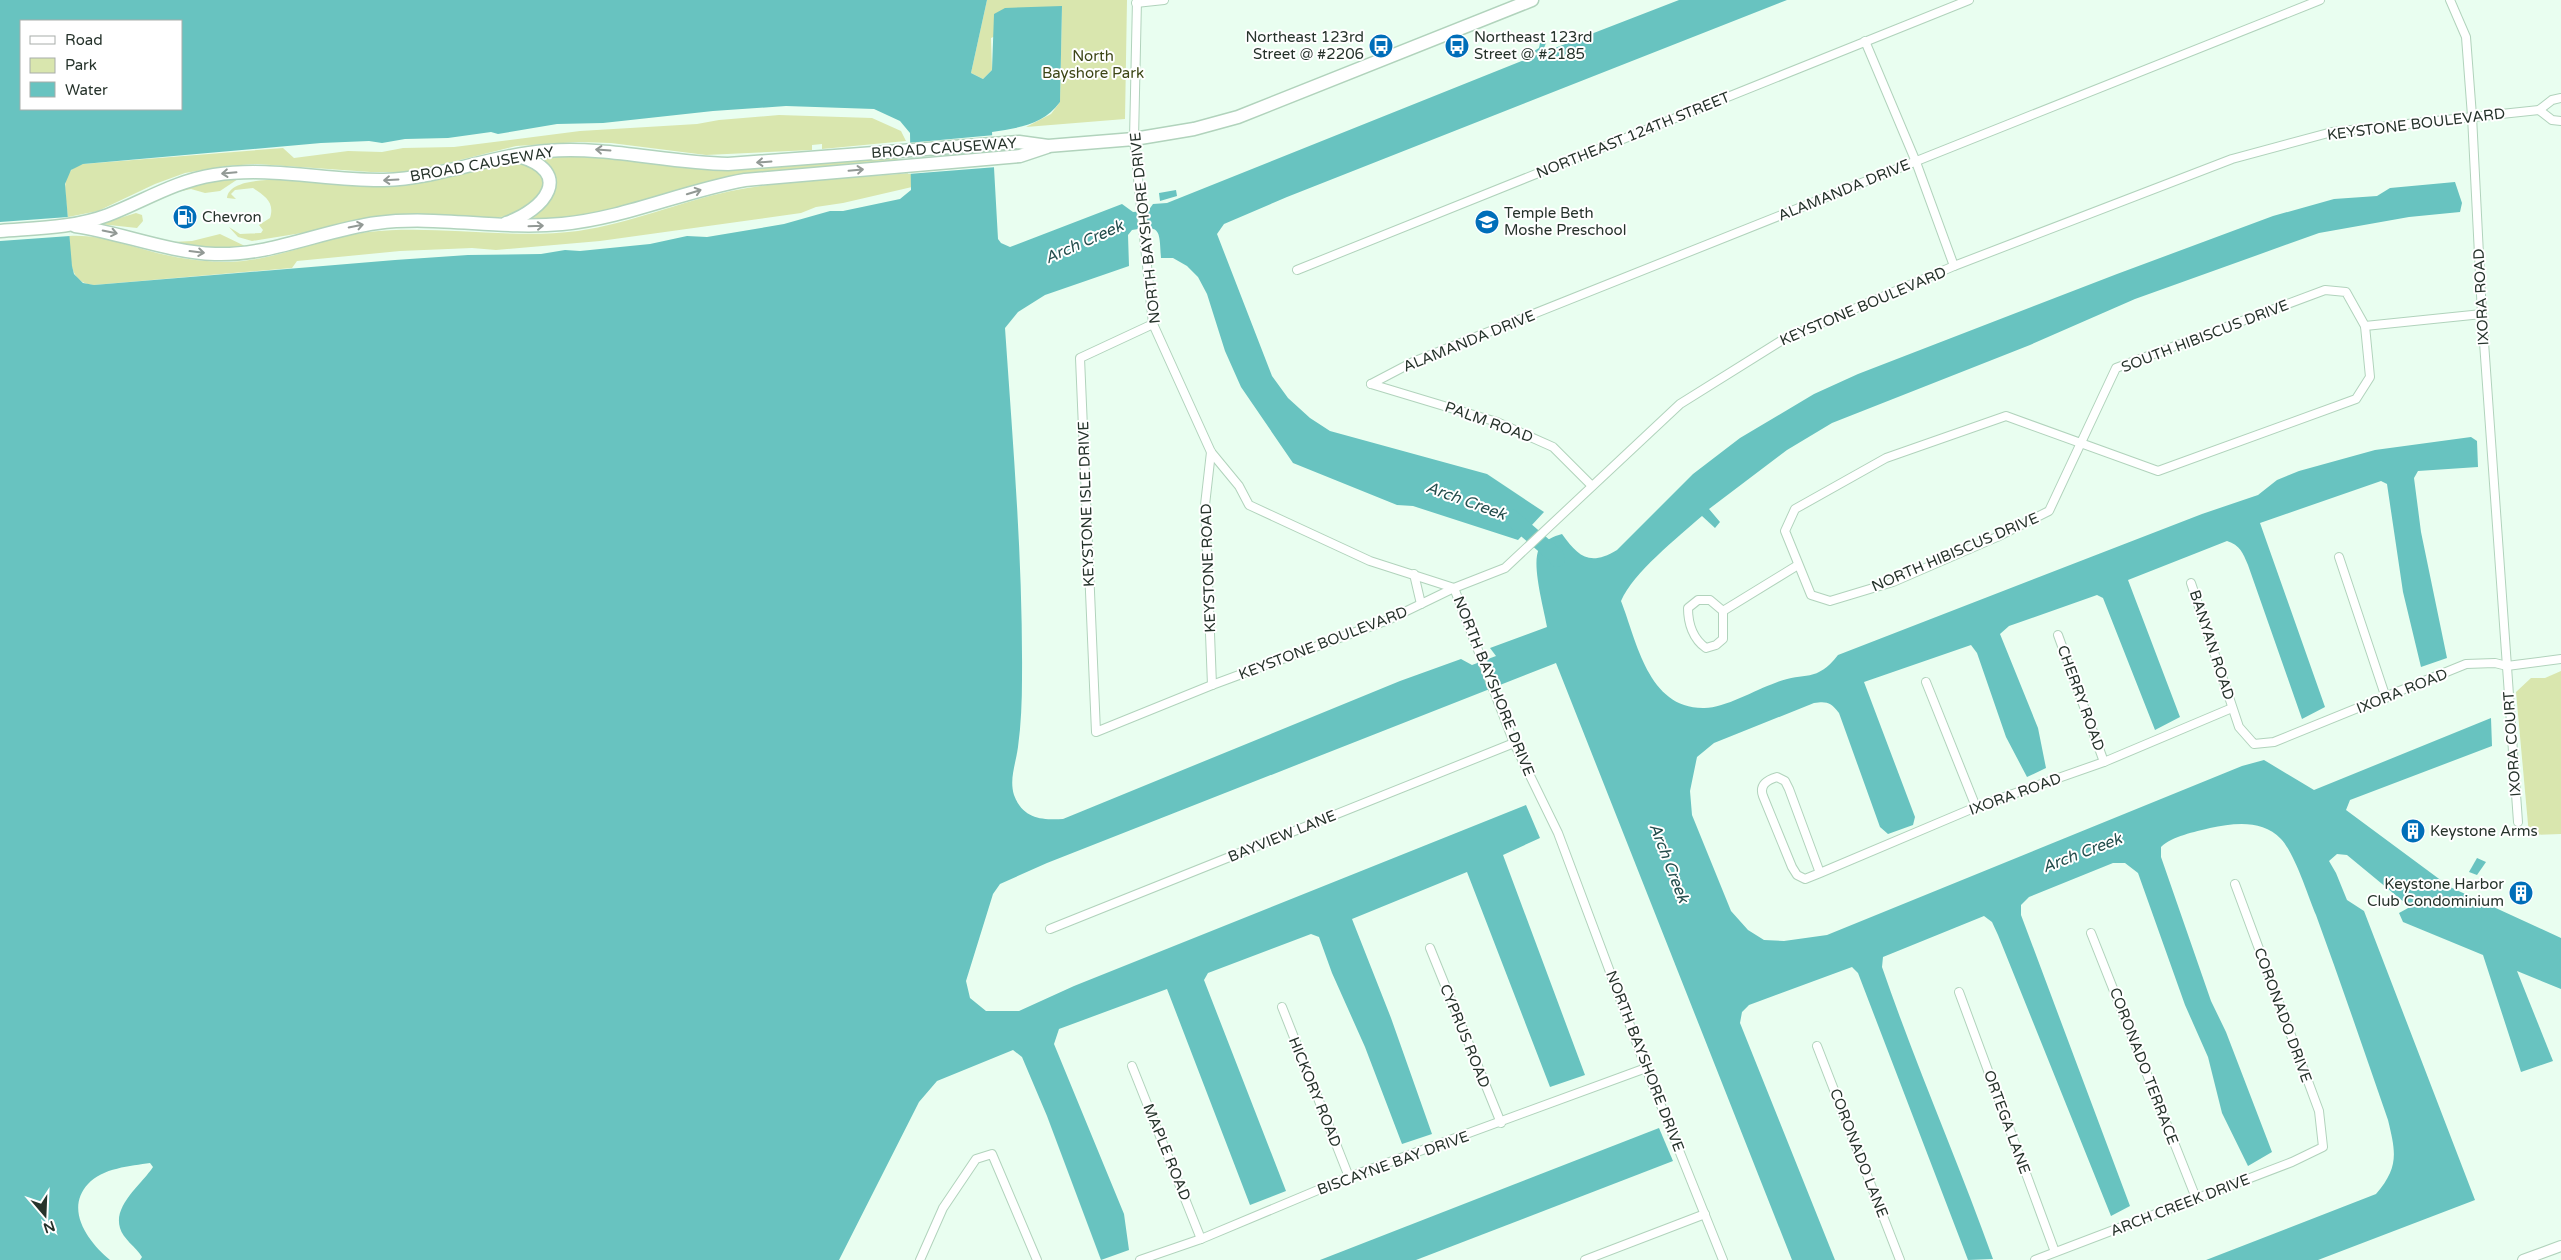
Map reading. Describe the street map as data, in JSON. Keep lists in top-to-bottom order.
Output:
{
  "streets": {
    "main road": ["BROAD CAUSEWAY"],
    "street": [
      "KEYSTONE BOULEVARD",
      "NORTHEAST 124TH STREET",
      "ALAMANDA DRIVE",
      "NORTH BAYSHORE DRIVE",
      "IXORA ROAD",
      "SOUTH HIBISCUS DRIVE",
      "PALM ROAD",
      "KEYSTONE ISLE DRIVE",
      "NORTH HIBISCUS DRIVE",
      "KEYSTONE ROAD",
      "BANYAN ROAD",
      "CHERRY ROAD",
      "IXORA COURT",
      "BAYVIEW LANE",
      "CORONADO DRIVE",
      "CYPRUS ROAD",
      "CORONADO TERRACE",
      "HICKORY ROAD",
      "ORTEGA LANE",
      "MAPLE ROAD",
      "CORONADO LANE",
      "BISCAYNE BAY DRIVE",
      "ARCH CREEK DRIVE"
    ]
  },
  "crossings": [
    ["KEYSTONE BOULEVARD", "NORTH BAYSHORE DRIVE"],
    ["KEYSTONE BOULEVARD", "IXORA ROAD"],
    ["KEYSTONE BOULEVARD", "PALM ROAD"],
    ["KEYSTONE BOULEVARD", "KEYSTONE ISLE DRIVE"],
    ["KEYSTONE BOULEVARD", "KEYSTONE ROAD"],
    ["ALAMANDA DRIVE", "PALM ROAD"],
    ["NORTH BAYSHORE DRIVE", "KEYSTONE ISLE DRIVE"],
    ["NORTH BAYSHORE DRIVE", "KEYSTONE ROAD"],
    ["NORTH BAYSHORE DRIVE", "BAYVIEW LANE"],
    ["NORTH BAYSHORE DRIVE", "BISCAYNE BAY DRIVE"],
    ["IXORA ROAD", "BANYAN ROAD"],
    ["IXORA ROAD", "CHERRY ROAD"],
    ["IXORA ROAD", "IXORA COURT"],
    ["SOUTH HIBISCUS DRIVE", "NORTH HIBISCUS DRIVE"],
    ["CORONADO DRIVE", "ARCH CREEK DRIVE"],
    ["CYPRUS ROAD", "BISCAYNE BAY DRIVE"],
    ["CORONADO TERRACE", "ARCH CREEK DRIVE"],
    ["HICKORY ROAD", "BISCAYNE BAY DRIVE"],
    ["ORTEGA LANE", "ARCH CREEK DRIVE"],
    ["MAPLE ROAD", "BISCAYNE BAY DRIVE"]
  ],
  "water": ["Arch Creek"],
  "parks": ["North Bayshore Park"],
  "places": {
    "bus stop": ["Northeast 123rd Street @ #2206", "Northeast 123rd Street @ #2185"],
    "fuel station": ["Chevron"],
    "school or university": ["Temple Beth Moshe Preschool"],
    "building": ["Keystone Arms", "Keystone Harbor Club Condominium"]
  },
  "legend": ["Road", "Park", "Water"],
  "north": "bottom"
}
